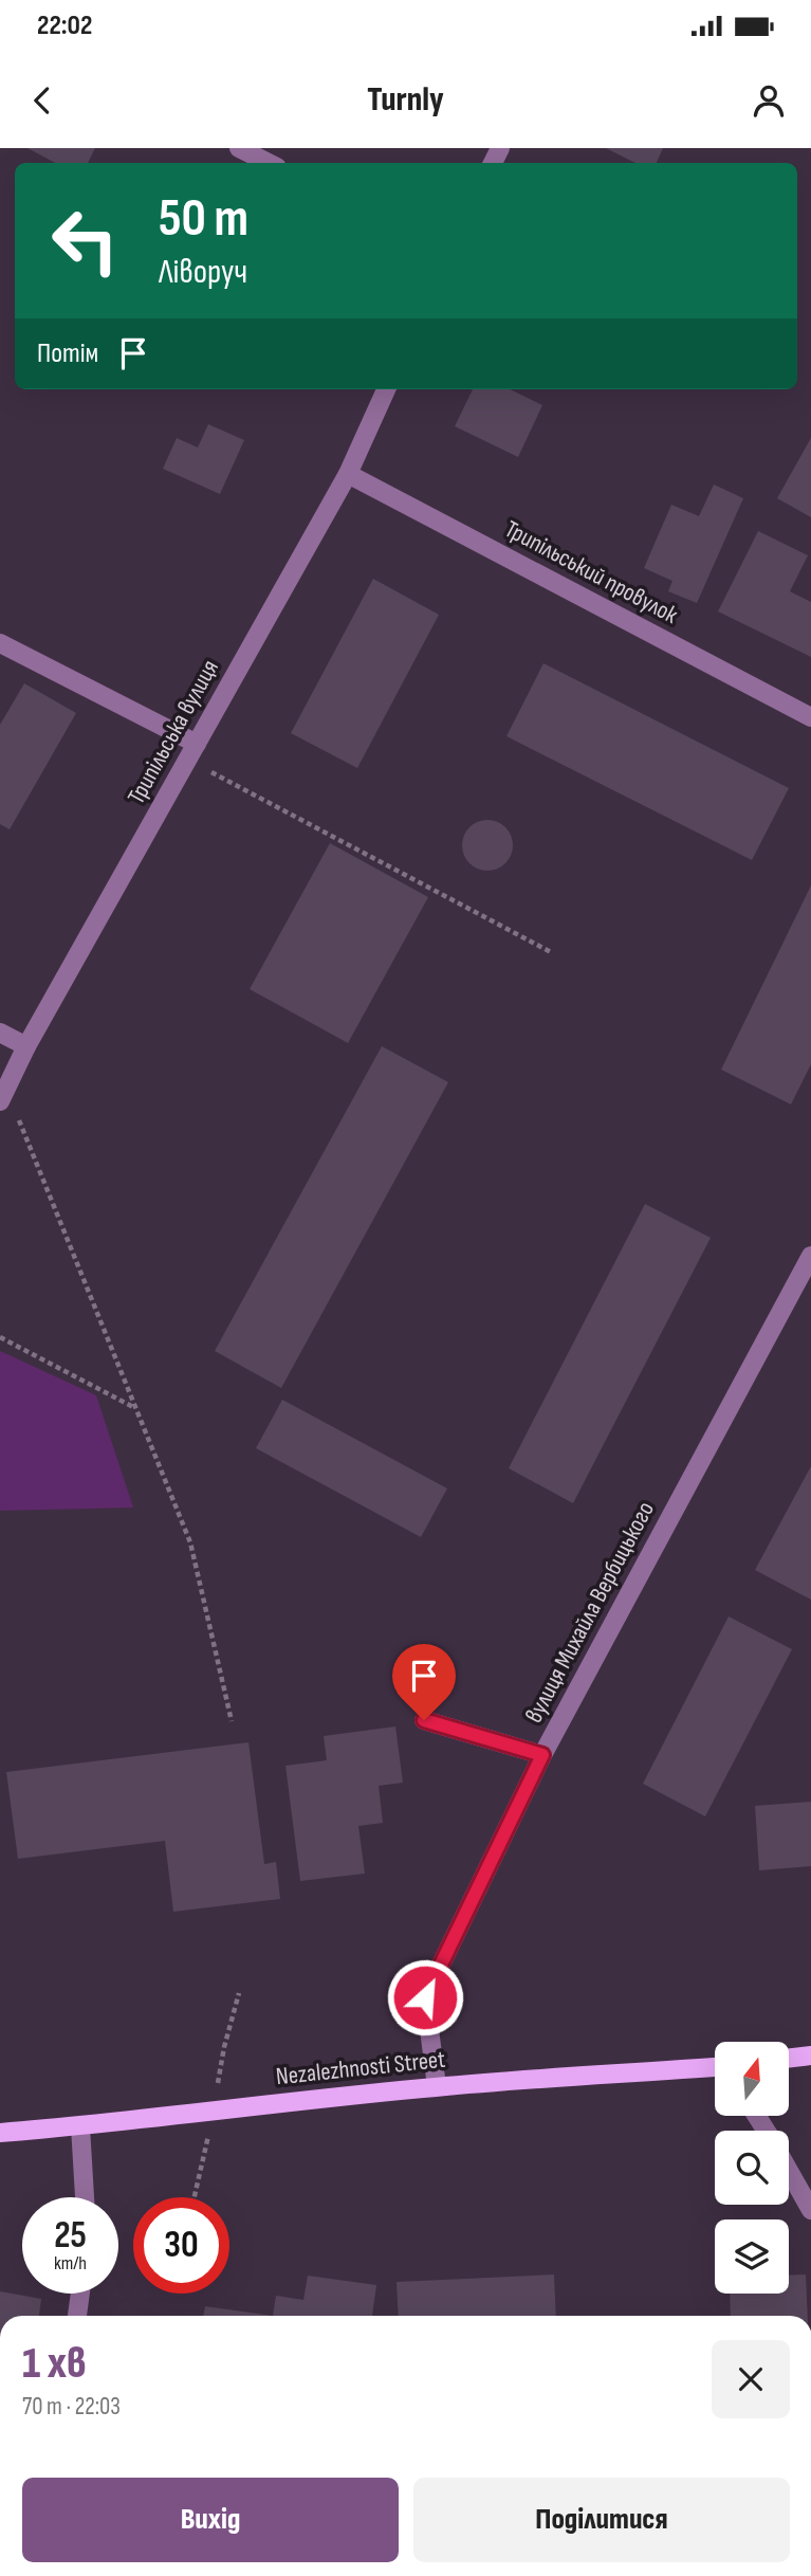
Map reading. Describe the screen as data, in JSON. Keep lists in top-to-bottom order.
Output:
{
  "streets": {
    "main road": ["Nezalezhnosti Street"],
    "street": ["Трипільський провулок", "Трипільська вулиця", "вулиця Михайла Вербицького"]
  },
  "crossings": [
    ["Трипільський провулок", "Трипільська вулиця"],
    ["вулиця Михайла Вербицького", "Nezalezhnosti Street"]
  ],
  "north": "top",
  "page": {
    "status": "22:02",
    "header": "Turnly",
    "turn": ["50 m", "Ліворуч"],
    "then": "Потім",
    "speed": "25 km/h",
    "limit": "30",
    "heading": ["1 хв", "70 m · 22:03"],
    "buttons": ["Вихід", "Поділитися"]
  }
}
